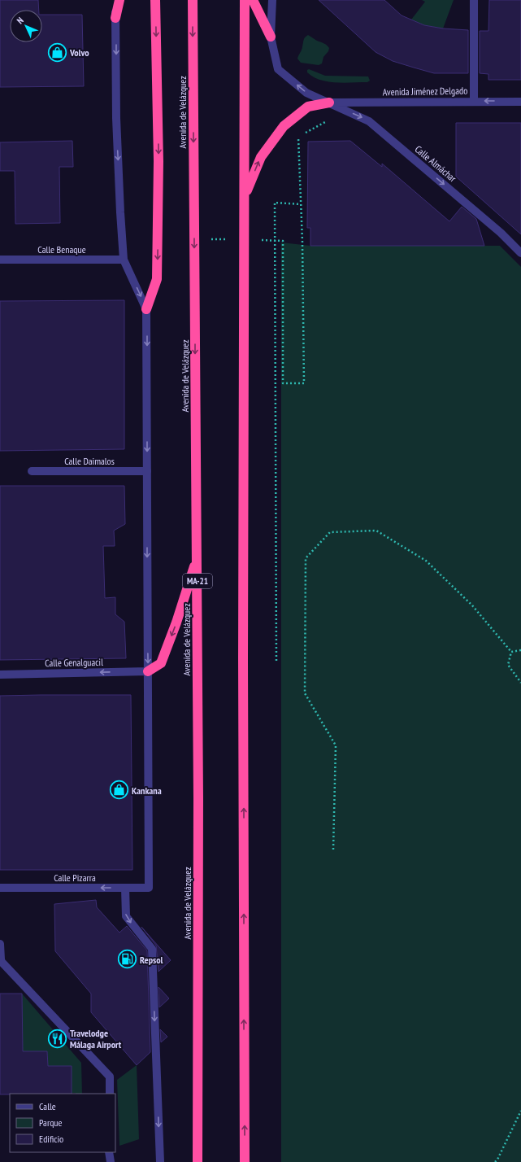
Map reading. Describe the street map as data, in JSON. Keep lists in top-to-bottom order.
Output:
{
  "streets": {
    "highway": ["Avenida de Velázquez", "MA-21"],
    "street": [
      "Avenida Jiménez Delgado",
      "Calle Almáchar",
      "Calle Benaque",
      "Calle Daimalos",
      "Calle Genalguacil",
      "Calle Pizarra"
    ]
  },
  "crossings": [
    ["Avenida Jiménez Delgado", "Calle Almáchar"],
    ["Calle Genalguacil", "Calle Pizarra"]
  ],
  "one_way": ["Calle Genalguacil"],
  "places": {
    "shop": ["Volvo", "Kankana"],
    "fuel station": ["Repsol"],
    "restaurant": ["Travelodge Málaga Airport"]
  },
  "legend": ["Calle", "Parque", "Edificio"],
  "north": "top left"
}
